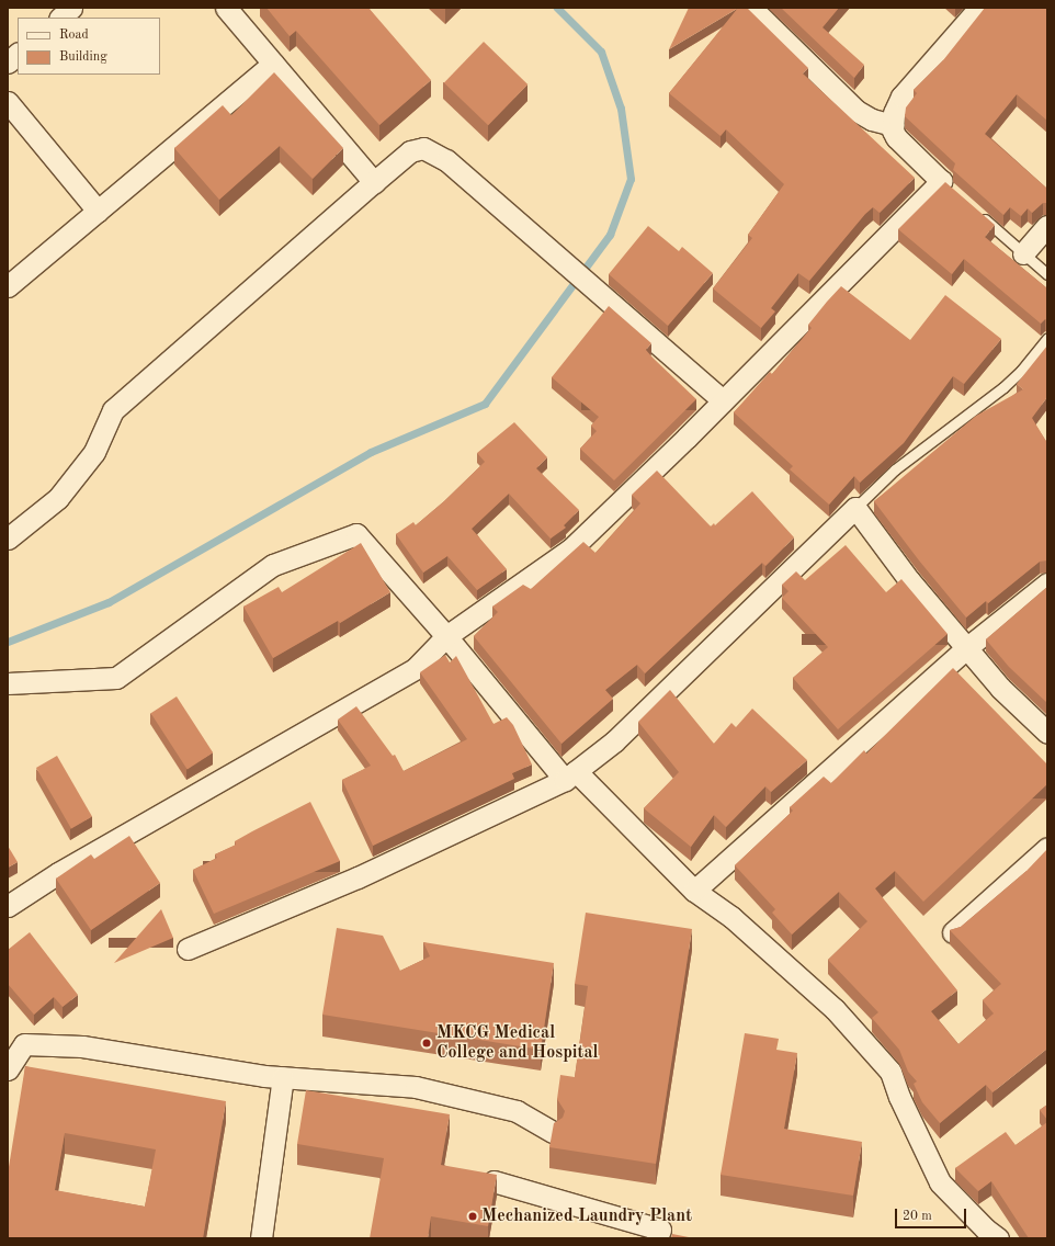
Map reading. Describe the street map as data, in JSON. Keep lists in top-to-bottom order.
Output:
{
  "places": ["MKCG Medical College and Hospital", "Mechanized Laundry Plant"],
  "legend": ["Road", "Building"],
  "scale_bar": "20 m"
}
